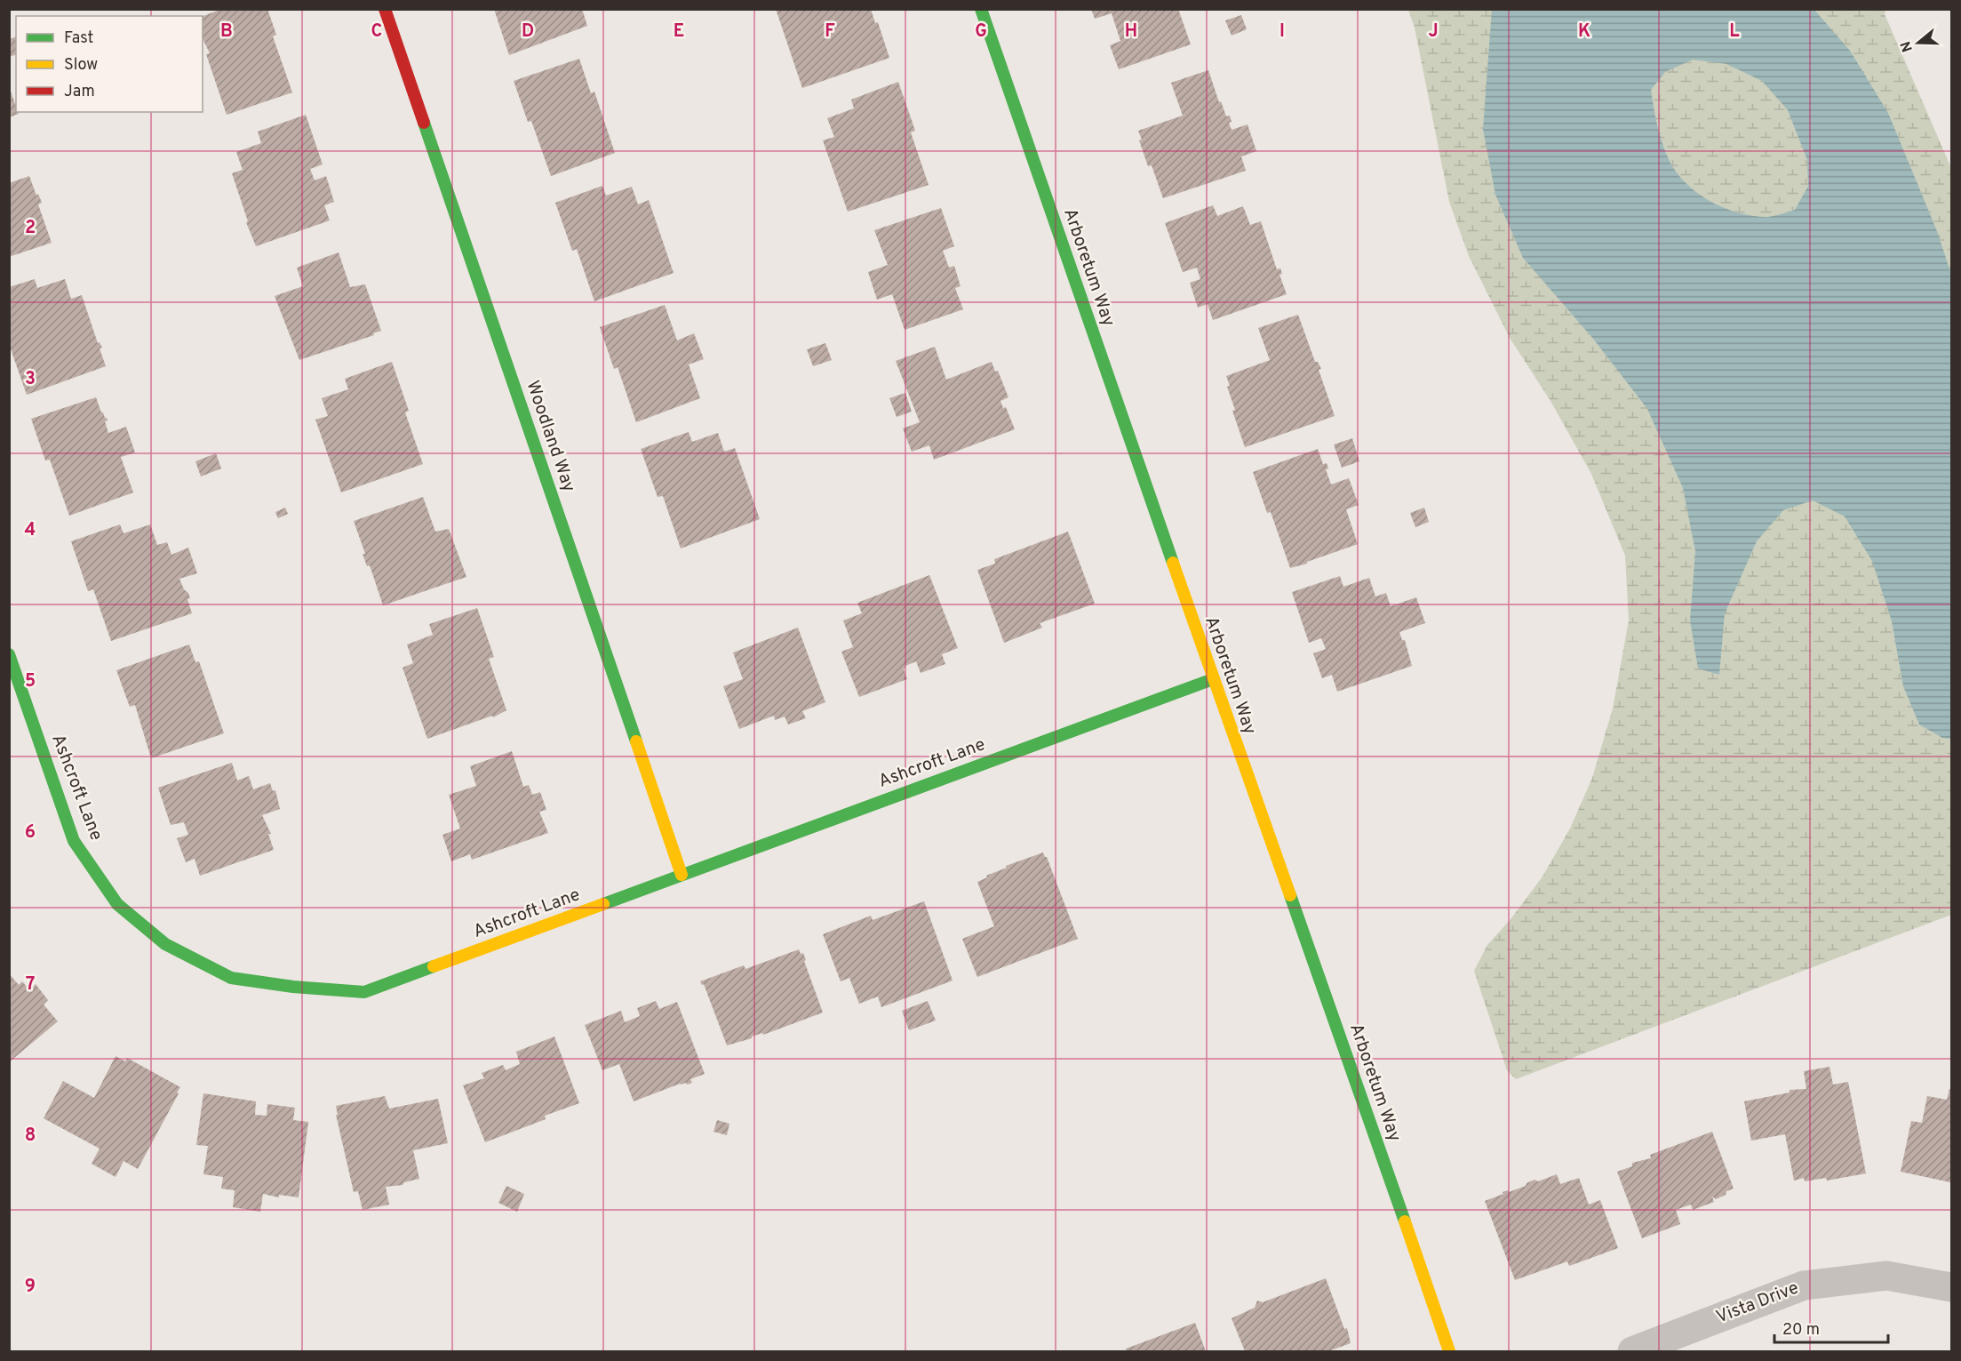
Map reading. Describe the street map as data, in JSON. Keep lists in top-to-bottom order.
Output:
{
  "streets": {
    "street": [
      "Arboretum Way",
      "Woodland Way",
      "Ashcroft Lane",
      "Vista Drive"
    ]
  },
  "crossings": [
    ["Arboretum Way", "Ashcroft Lane"],
    ["Woodland Way", "Ashcroft Lane"]
  ],
  "legend": ["Fast", "Slow", "Jam"],
  "scale_bar": "20 m",
  "north": "left",
  "grid": {
    "columns": [
      "B",
      "C",
      "D",
      "E",
      "F",
      "G",
      "H",
      "I",
      "J",
      "K",
      "L"
    ],
    "rows": [
      "2",
      "3",
      "4",
      "5",
      "6",
      "7",
      "8",
      "9"
    ]
  }
}
